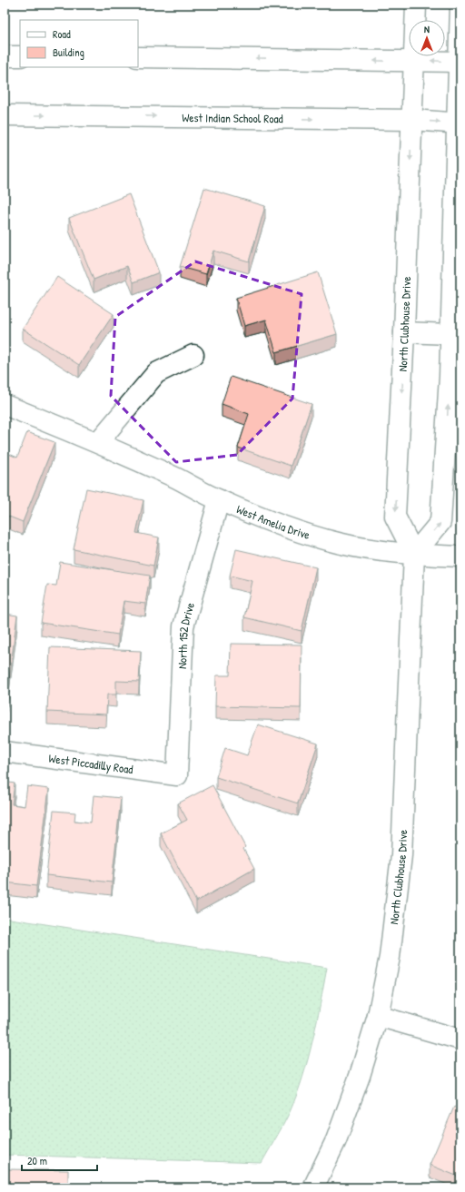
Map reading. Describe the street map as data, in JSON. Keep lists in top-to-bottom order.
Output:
{
  "streets": {
    "street": [
      "West Indian School Road",
      "North Clubhouse Drive",
      "West Amelia Drive",
      "North 152 Drive",
      "West Piccadilly Road"
    ]
  },
  "crossings": [
    ["West Indian School Road", "North Clubhouse Drive"],
    ["North Clubhouse Drive", "West Amelia Drive"],
    ["West Amelia Drive", "North 152 Drive"],
    ["North 152 Drive", "West Piccadilly Road"]
  ],
  "legend": ["Road", "Building"],
  "scale_bar": "20 m",
  "north": "top"
}
